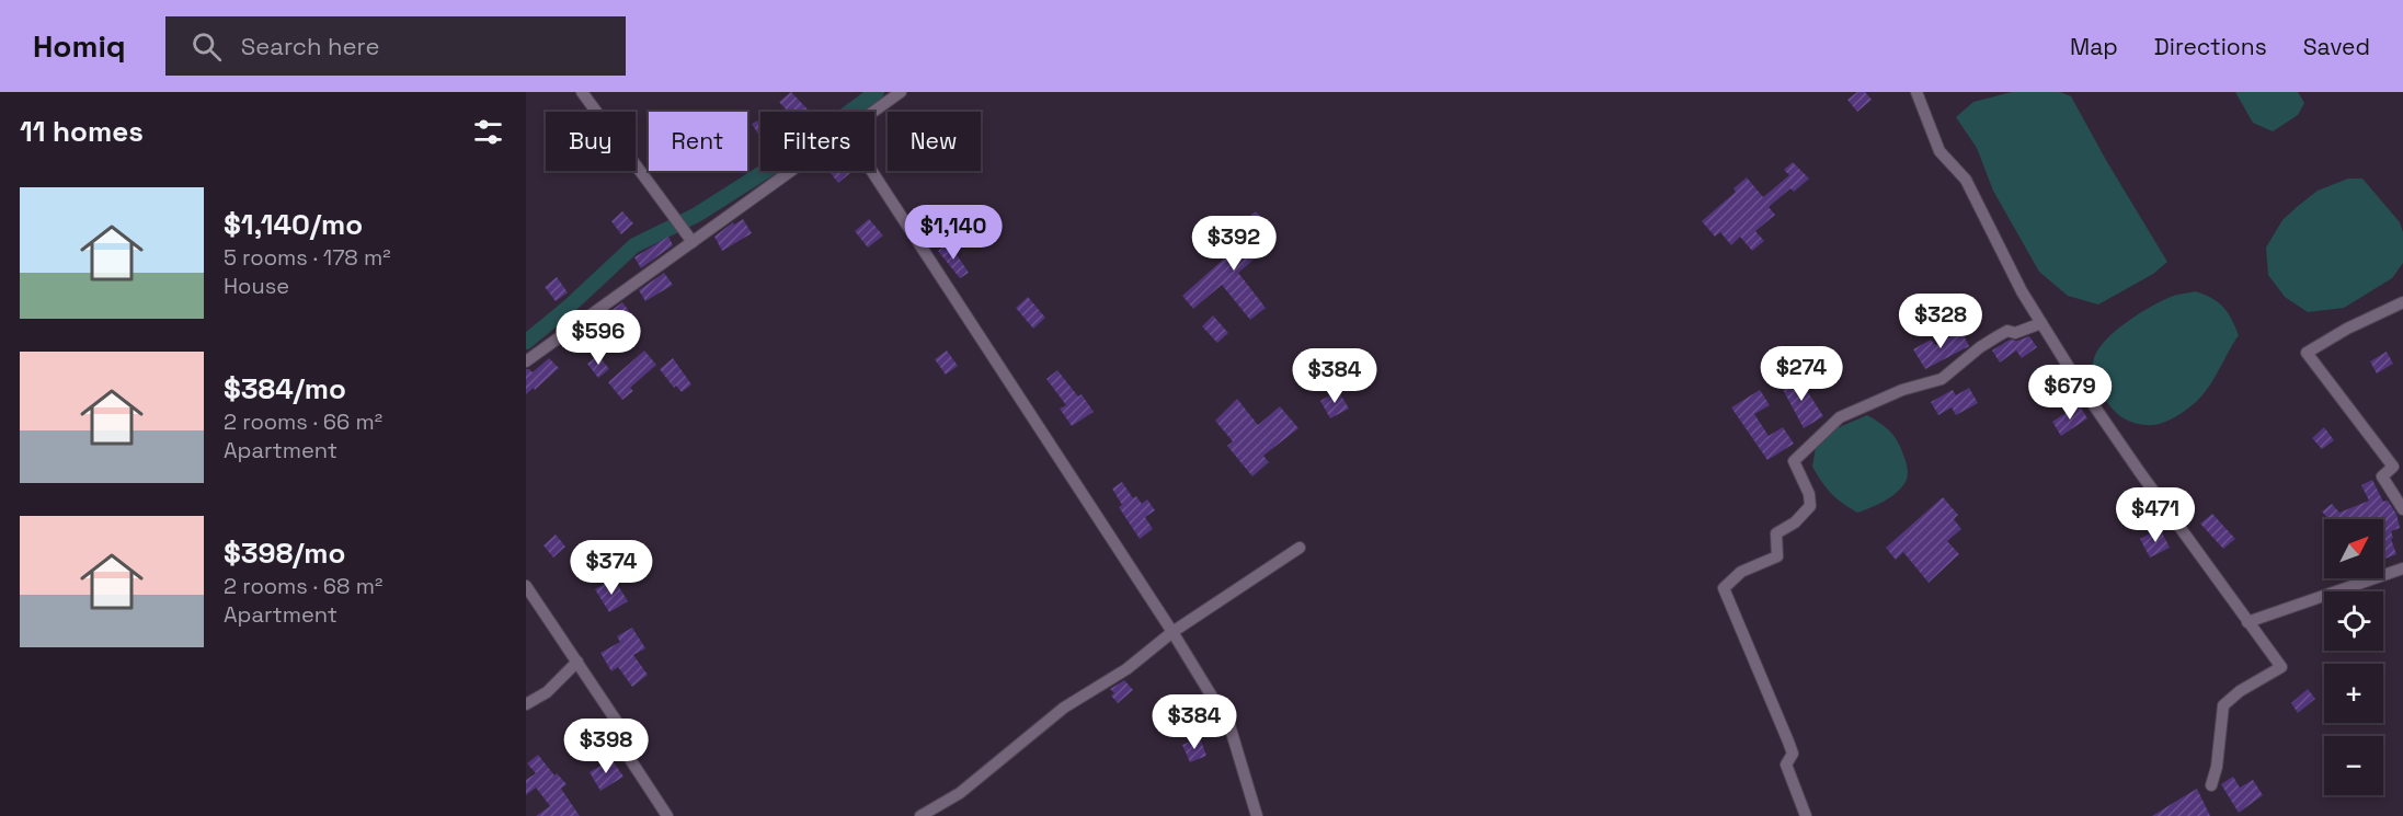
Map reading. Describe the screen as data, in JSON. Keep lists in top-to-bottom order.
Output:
{
  "north": "top right",
  "page": {
    "header": "Homiq",
    "search": "Search here",
    "nav": ["Map", "Directions", "Saved"],
    "heading": "11 homes",
    "chip": [
      "Buy",
      "Rent",
      "Filters",
      "New"
    ],
    "list": [
      {
        "name": "$1,140/mo",
        "note": "5 rooms · 178 m² · House"
      },
      {
        "name": "$384/mo",
        "note": "2 rooms · 66 m² · Apartment"
      },
      {
        "name": "$398/mo",
        "note": "2 rooms · 68 m² · Apartment"
      }
    ],
    "price": [
      "$1,140",
      "$392",
      "$328",
      "$596",
      "$274",
      "$384",
      "$679",
      "$471",
      "$374",
      "$384",
      "$398"
    ],
    "map_buttons": ["+", "−"]
  }
}
